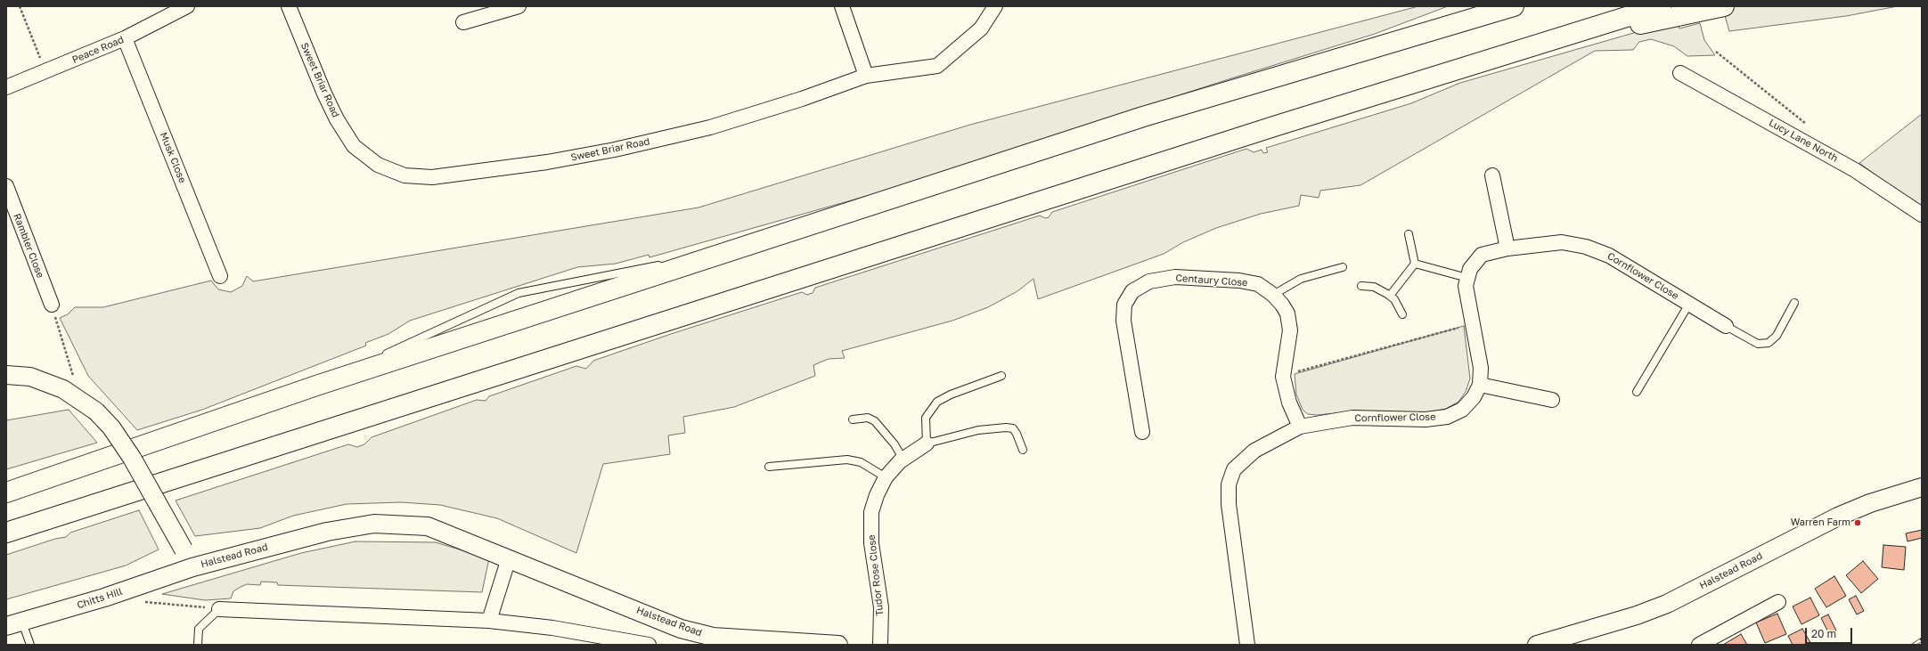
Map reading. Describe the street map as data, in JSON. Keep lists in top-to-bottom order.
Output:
{
  "streets": {
    "street": [
      "Peace Road",
      "Sweet Briar Road",
      "Lucy Lane North",
      "Musk Close",
      "Rambler Close",
      "Cornflower Close",
      "Centaury Close",
      "Halstead Road",
      "Tudor Rose Close",
      "Chitts Hill"
    ]
  },
  "crossings": [
    ["Peace Road", "Musk Close"],
    ["Cornflower Close", "Centaury Close"],
    ["Halstead Road", "Chitts Hill"]
  ],
  "places": ["Warren Farm"],
  "scale_bar": "20 m"
}
